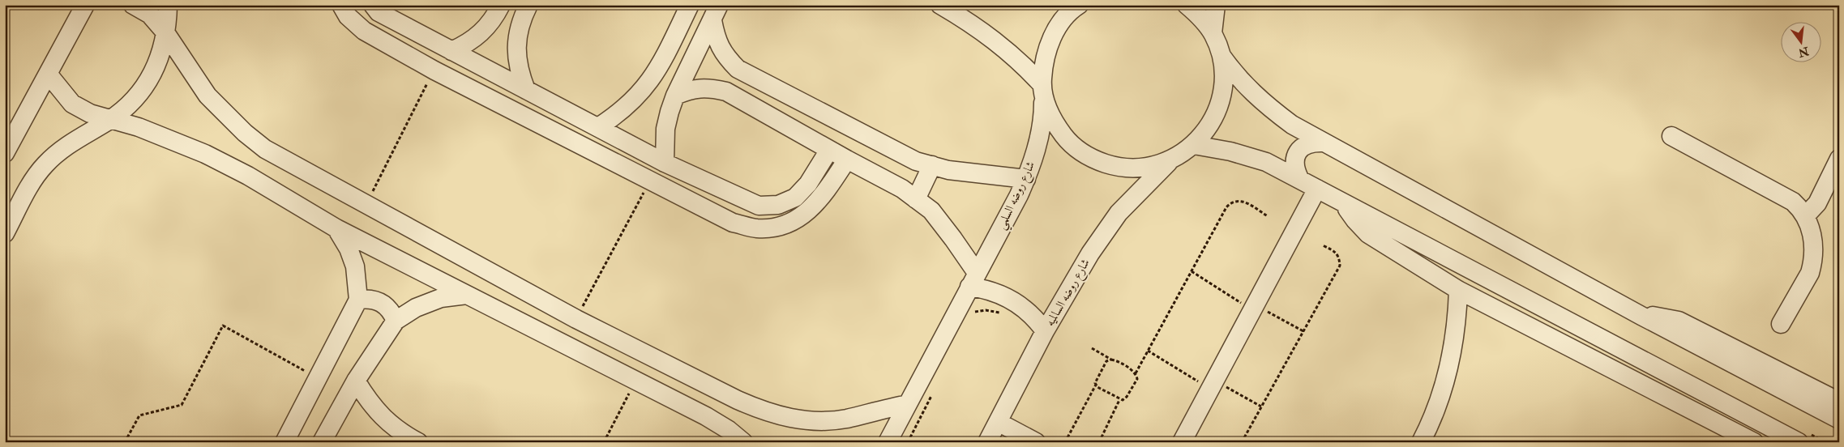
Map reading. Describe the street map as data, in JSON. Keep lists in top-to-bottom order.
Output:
{
  "streets": {
    "street": ["شارع روضه السلمي", "شارع روضه السالميه"]
  },
  "north": "bottom"
}
